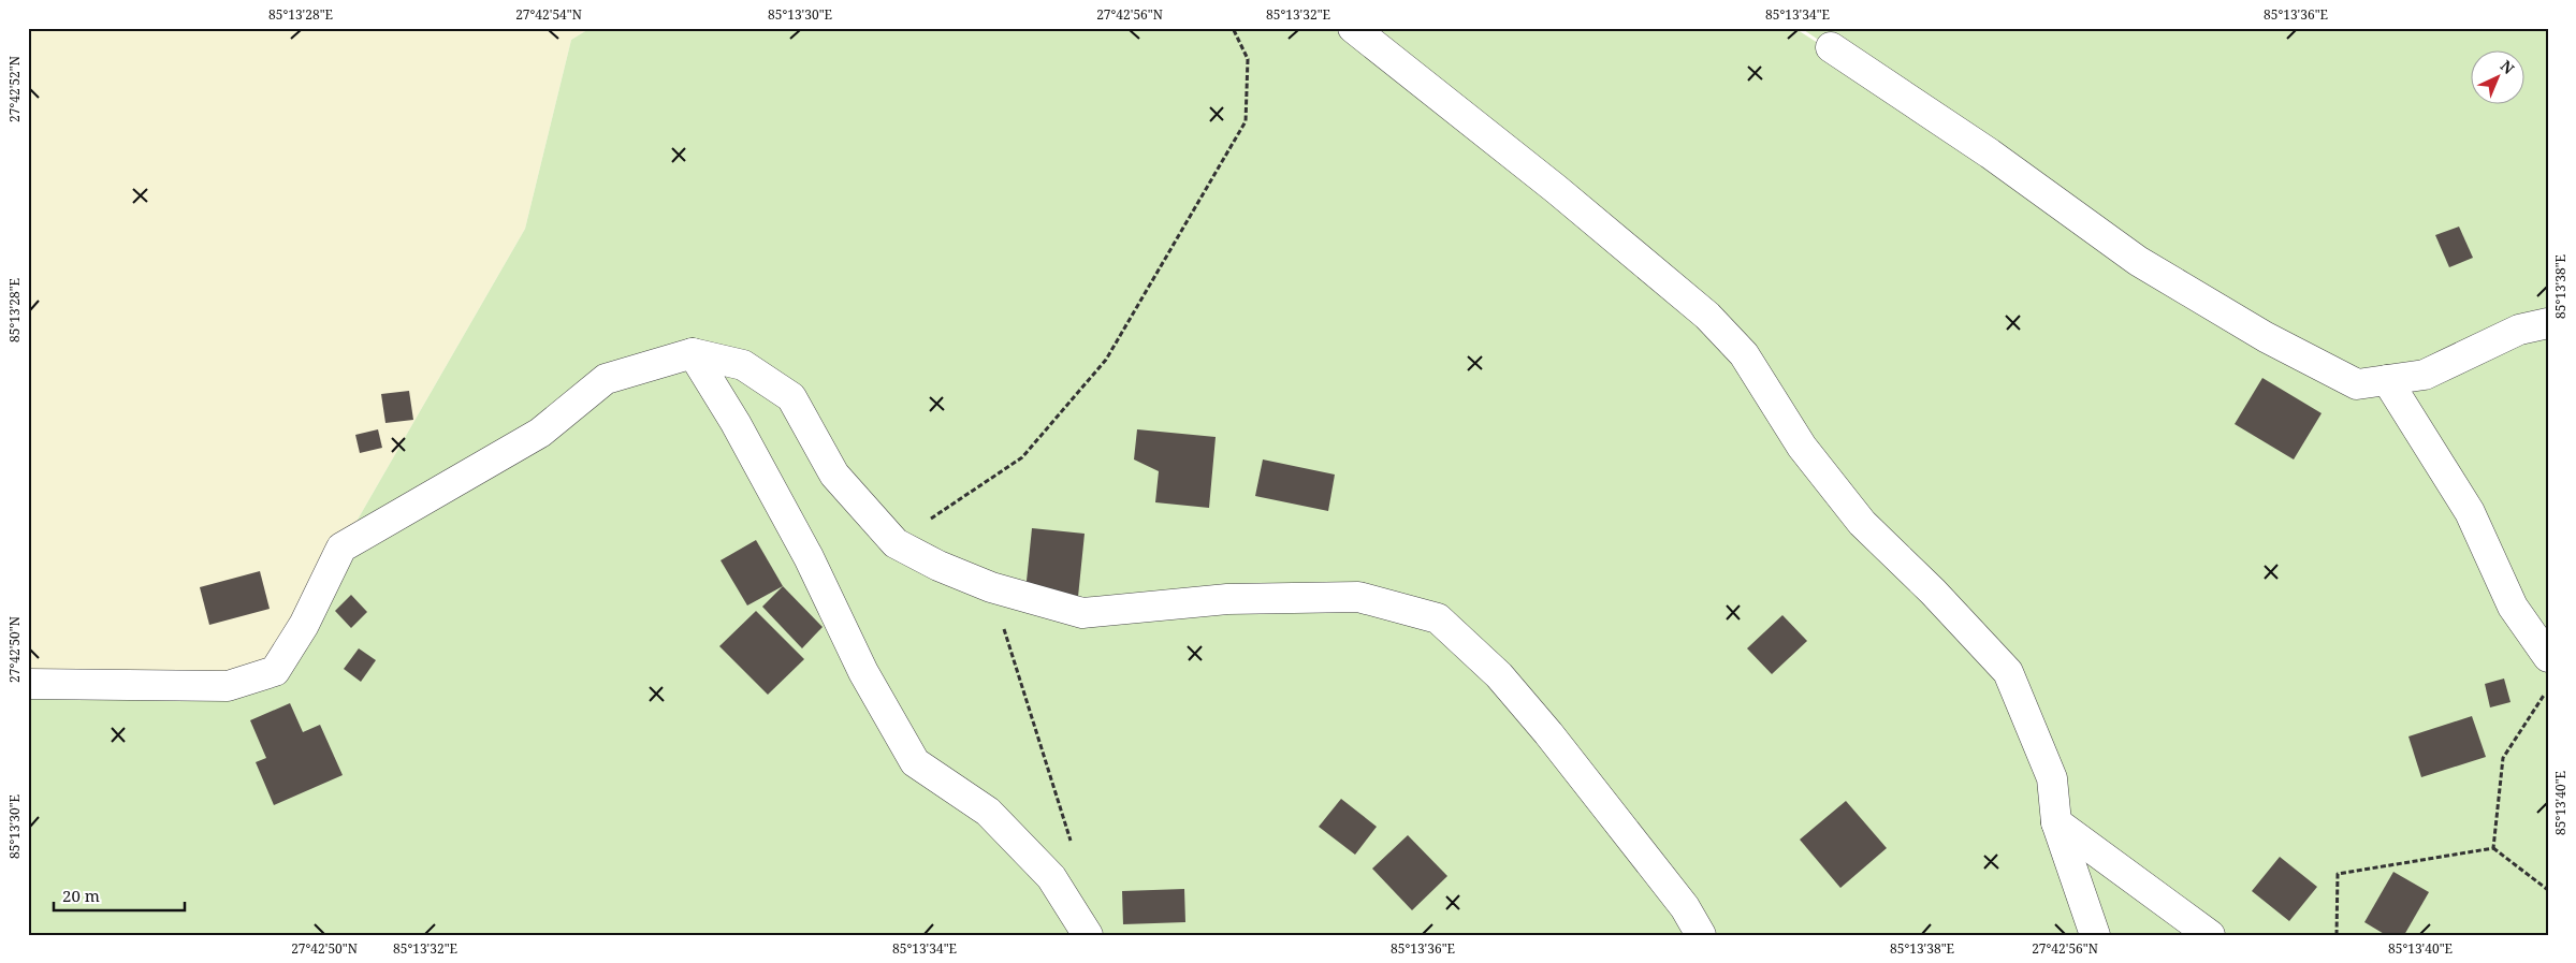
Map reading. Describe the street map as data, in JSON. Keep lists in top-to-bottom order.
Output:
{
  "scale_bar": "20 m",
  "north": "top right",
  "coordinates": [
    "85°13'28\"E",
    "27°42'54\"N",
    "85°13'30\"E",
    "27°42'56\"N",
    "85°13'32\"E",
    "85°13'34\"E",
    "85°13'36\"E",
    "27°42'52\"N",
    "85°13'38\"E",
    "27°42'50\"N",
    "85°13'40\"E"
  ]
}
